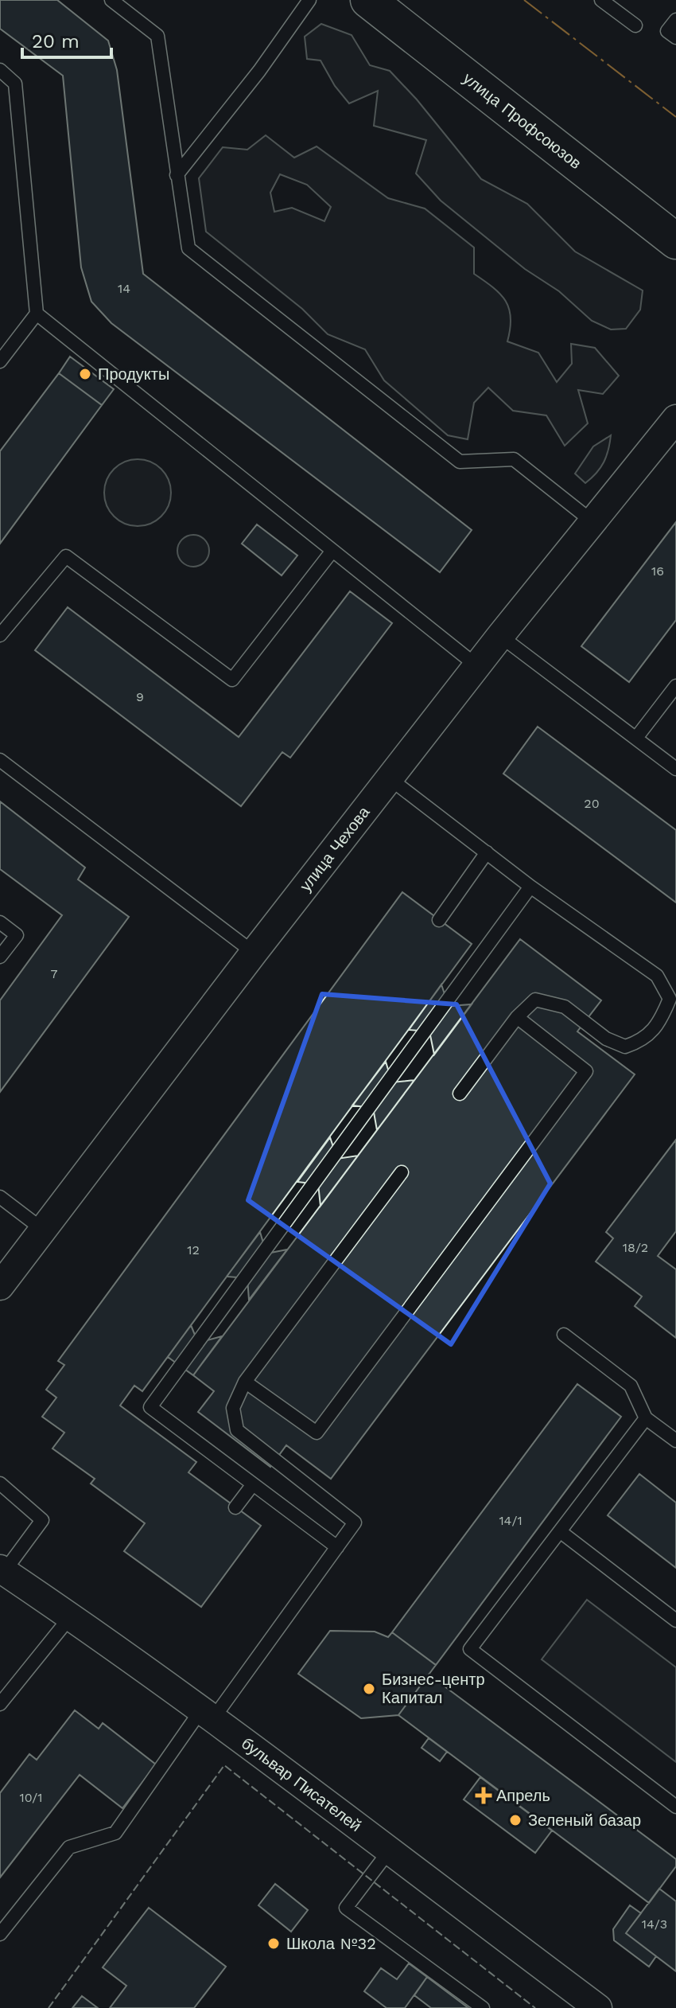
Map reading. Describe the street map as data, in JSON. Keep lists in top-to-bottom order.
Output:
{
  "streets": {
    "main road": ["улица Профсоюзов"],
    "street": ["улица Чехова", "бульвар Писателей"]
  },
  "places": {
    "other": [
      "Продукты",
      "Бизнес-центр Капитал",
      "Зеленый базар",
      "Школа №32"
    ],
    "health": ["Апрель"]
  },
  "house_numbers": [
    "14",
    "16",
    "9",
    "20",
    "7",
    "18/2",
    "12",
    "14/1",
    "10/1",
    "14/3"
  ],
  "scale_bar": "20 m"
}
